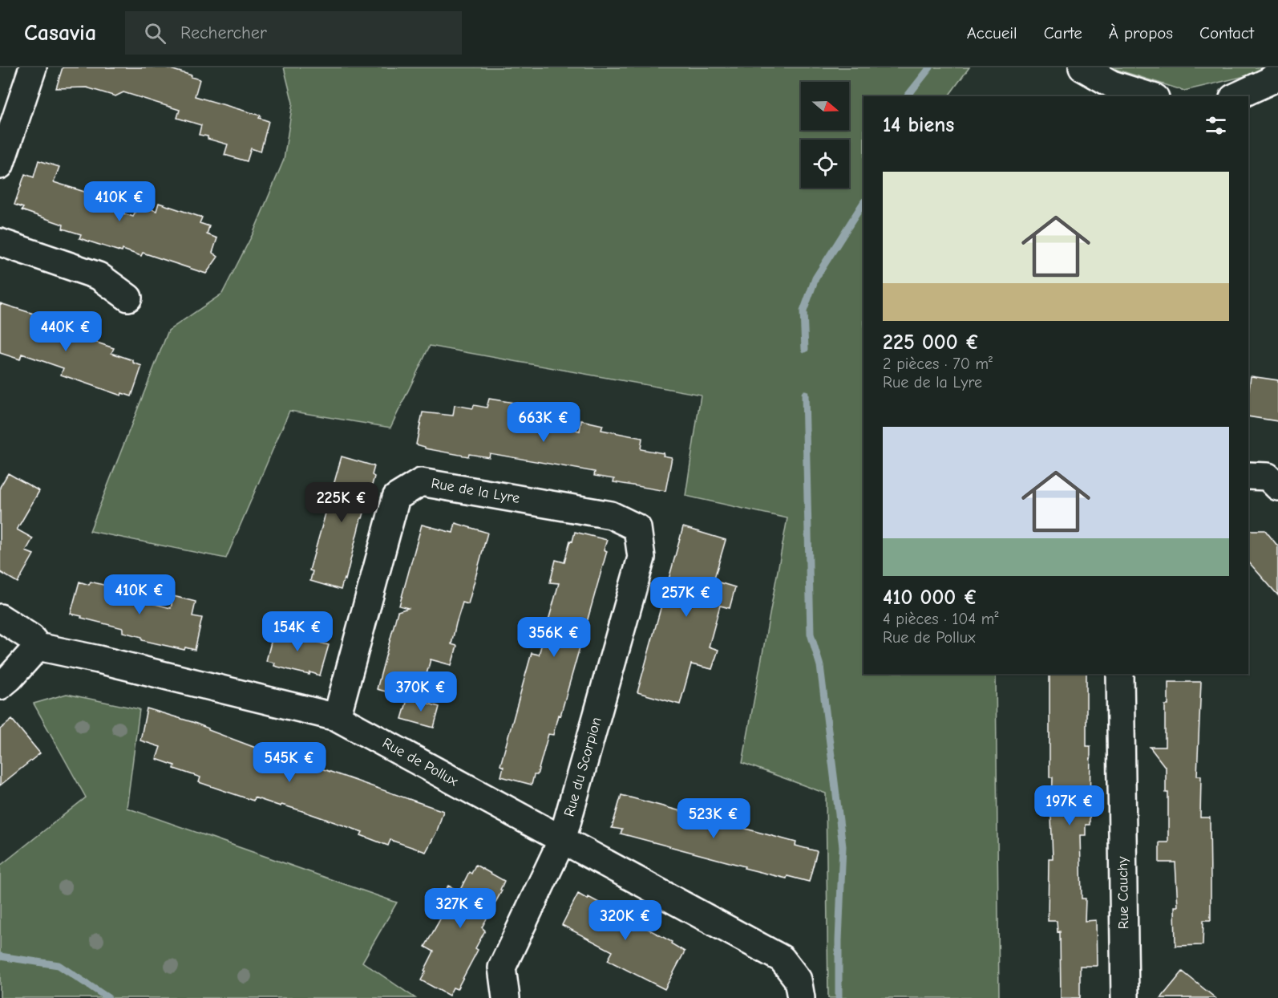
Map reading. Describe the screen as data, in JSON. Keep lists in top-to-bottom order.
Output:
{
  "streets": {
    "street": [
      "Rue de la Lyre",
      "Rue de Pollux",
      "Rue du Scorpion",
      "Rue Cauchy"
    ]
  },
  "crossings": [
    ["Rue de la Lyre", "Rue de Pollux"],
    ["Rue de la Lyre", "Rue du Scorpion"],
    ["Rue de Pollux", "Rue du Scorpion"]
  ],
  "north": "right",
  "page": {
    "header": "Casavia",
    "search": "Rechercher",
    "nav": [
      "Accueil",
      "Carte",
      "À propos",
      "Contact"
    ],
    "heading": "14 biens",
    "list": [
      {
        "name": "225 000 €",
        "note": "2 pièces · 70 m² · Rue de la Lyre"
      },
      {
        "name": "410 000 €",
        "note": "4 pièces · 104 m² · Rue de Pollux"
      }
    ],
    "price": [
      "410K €",
      "440K €",
      "663K €",
      "225K €",
      "410K €",
      "257K €",
      "154K €",
      "356K €",
      "370K €",
      "545K €",
      "197K €",
      "523K €",
      "327K €",
      "320K €"
    ]
  }
}
